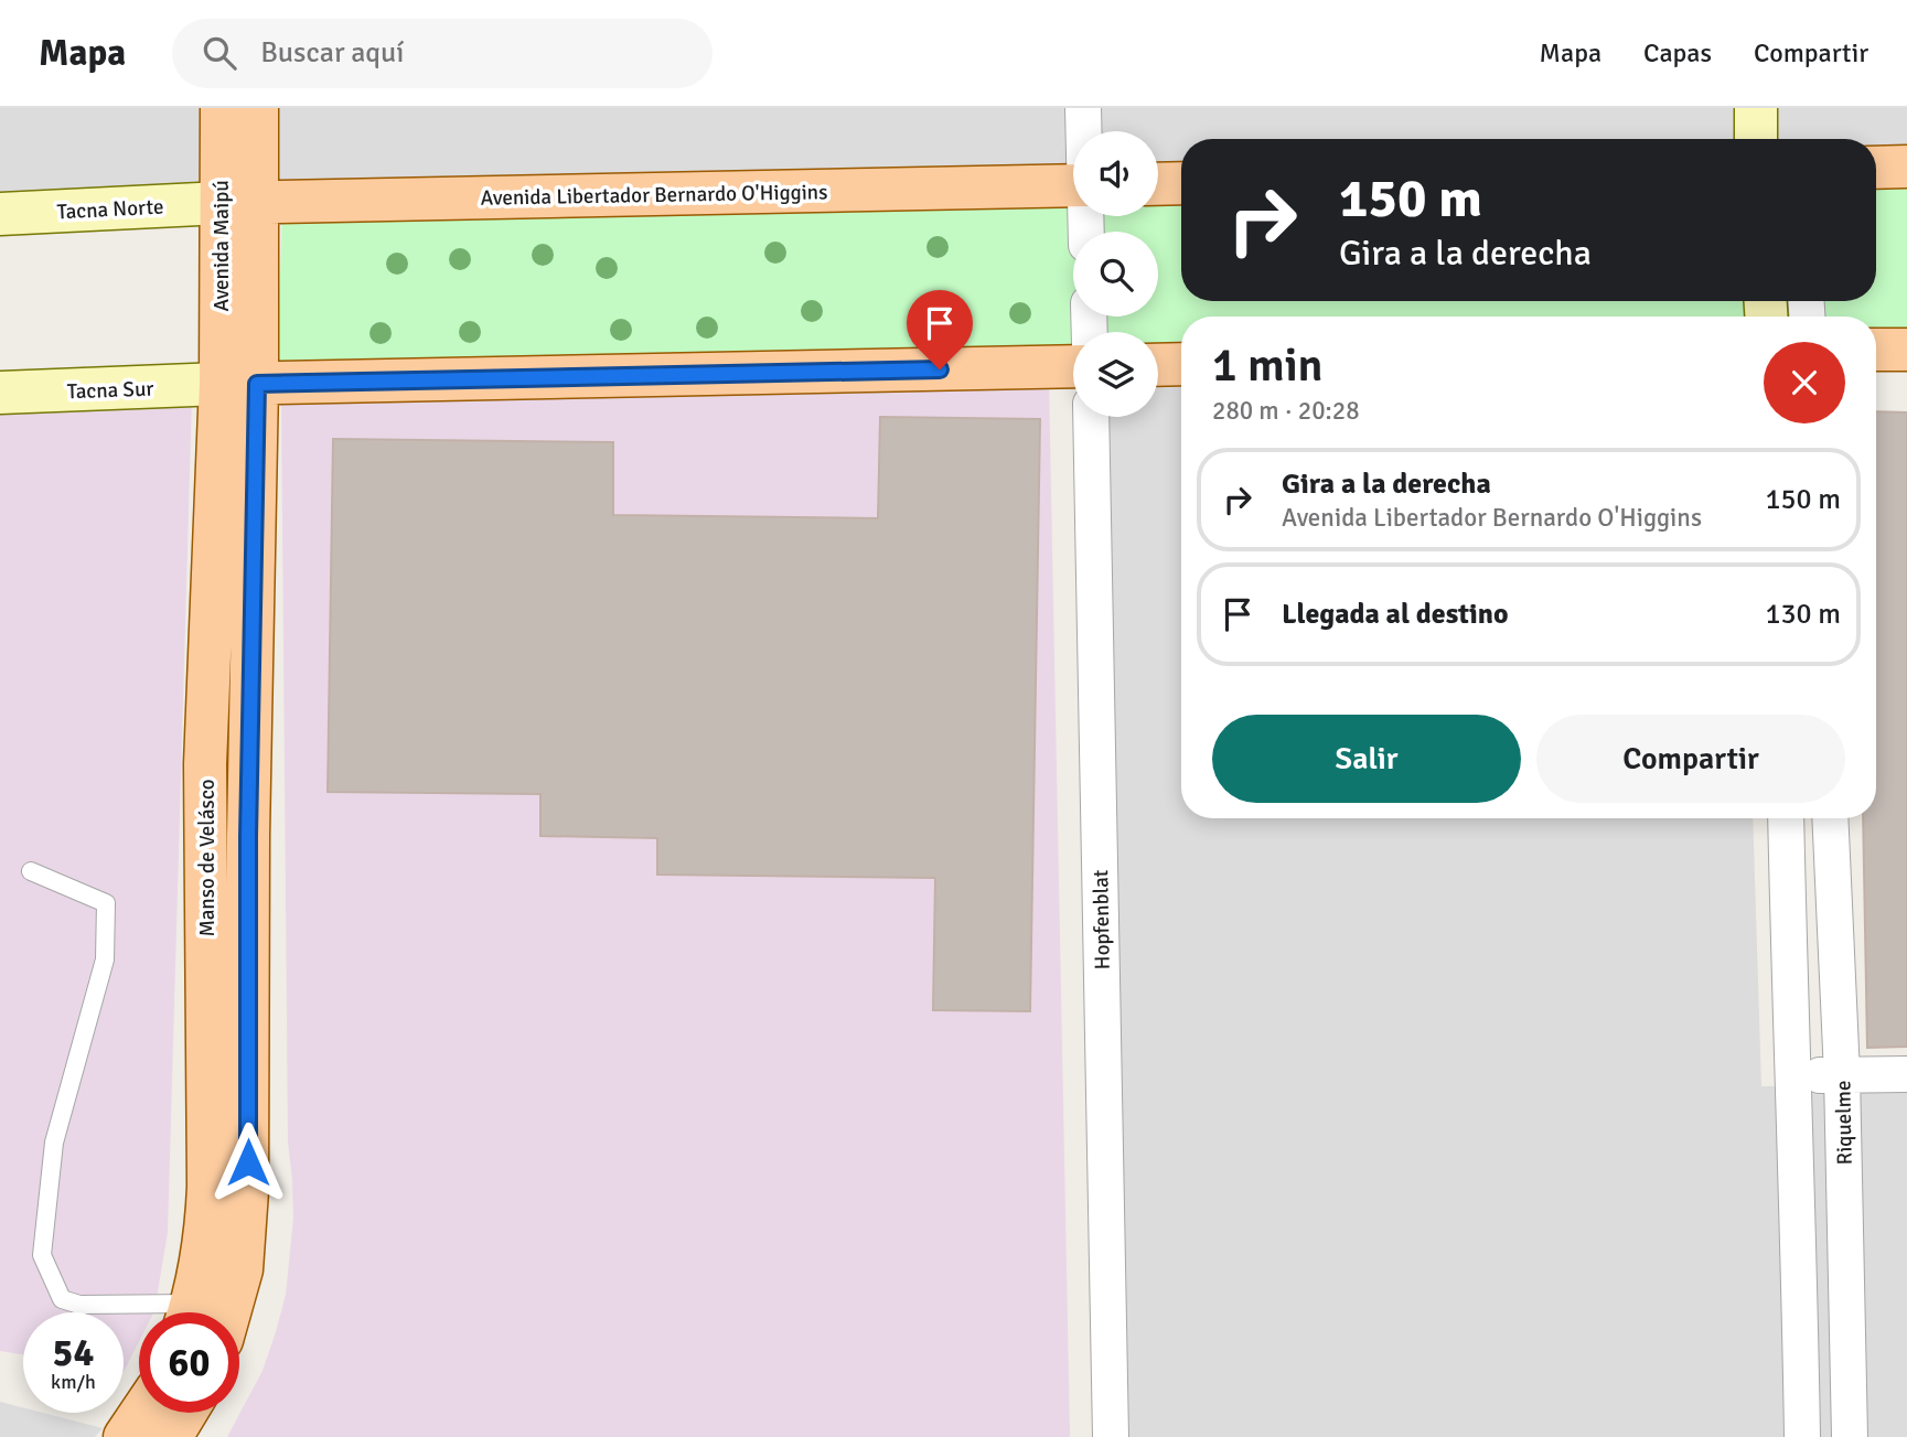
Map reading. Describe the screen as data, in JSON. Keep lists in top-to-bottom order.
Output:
{
  "streets": {
    "main road": ["Avenida Libertador Bernardo O'Higgins", "Avenida Maipú", "Manso de Velásco"],
    "street": [
      "Tacna Norte",
      "Tacna Sur",
      "Hopfenblat",
      "Riquelme"
    ]
  },
  "crossings": [
    ["Avenida Libertador Bernardo O'Higgins", "Tacna Norte"],
    ["Avenida Libertador Bernardo O'Higgins", "Avenida Maipú"],
    ["Tacna Norte", "Avenida Maipú"],
    ["Avenida Maipú", "Tacna Sur"],
    ["Avenida Maipú", "Manso de Velásco"],
    ["Tacna Sur", "Manso de Velásco"]
  ],
  "page": {
    "header": "Mapa",
    "search": "Buscar aquí",
    "nav": ["Mapa", "Capas", "Compartir"],
    "turn": ["150 m", "Gira a la derecha"],
    "heading": ["1 min", "280 m · 20:28"],
    "list": [
      {
        "name": "Gira a la derecha",
        "note": "Avenida Libertador Bernardo O'Higgins",
        "value": "150 m"
      },
      {
        "name": "Llegada al destino",
        "value": "130 m"
      }
    ],
    "buttons": ["Salir", "Compartir"],
    "speed": "54 km/h",
    "limit": "60"
  }
}
